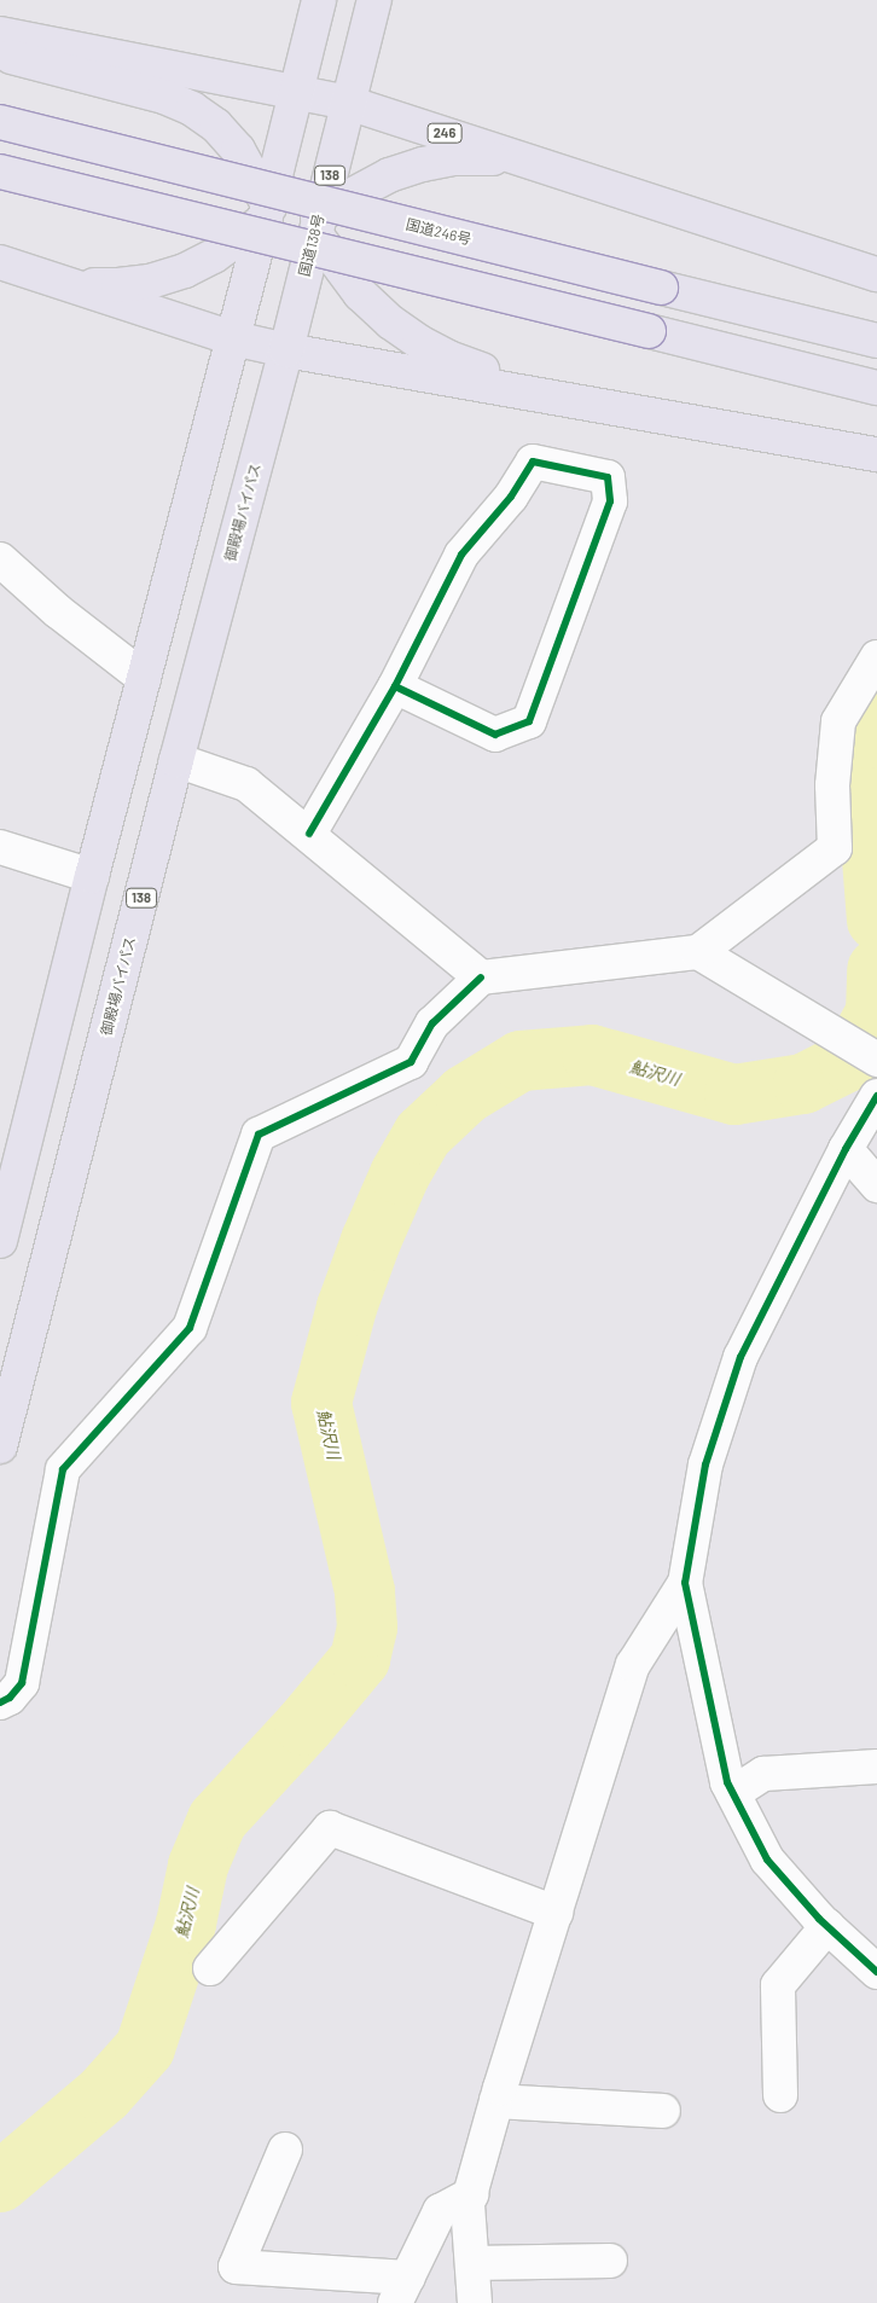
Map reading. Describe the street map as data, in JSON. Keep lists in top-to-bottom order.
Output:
{
  "streets": {
    "highway": [
      "246",
      "138",
      "国道246号",
      "国道138号",
      "御殿場バイパス"
    ]
  },
  "crossings": [
    ["246", "国道138号"],
    ["国道138号", "御殿場バイパス"]
  ],
  "water": ["鮎沢川"]
}
